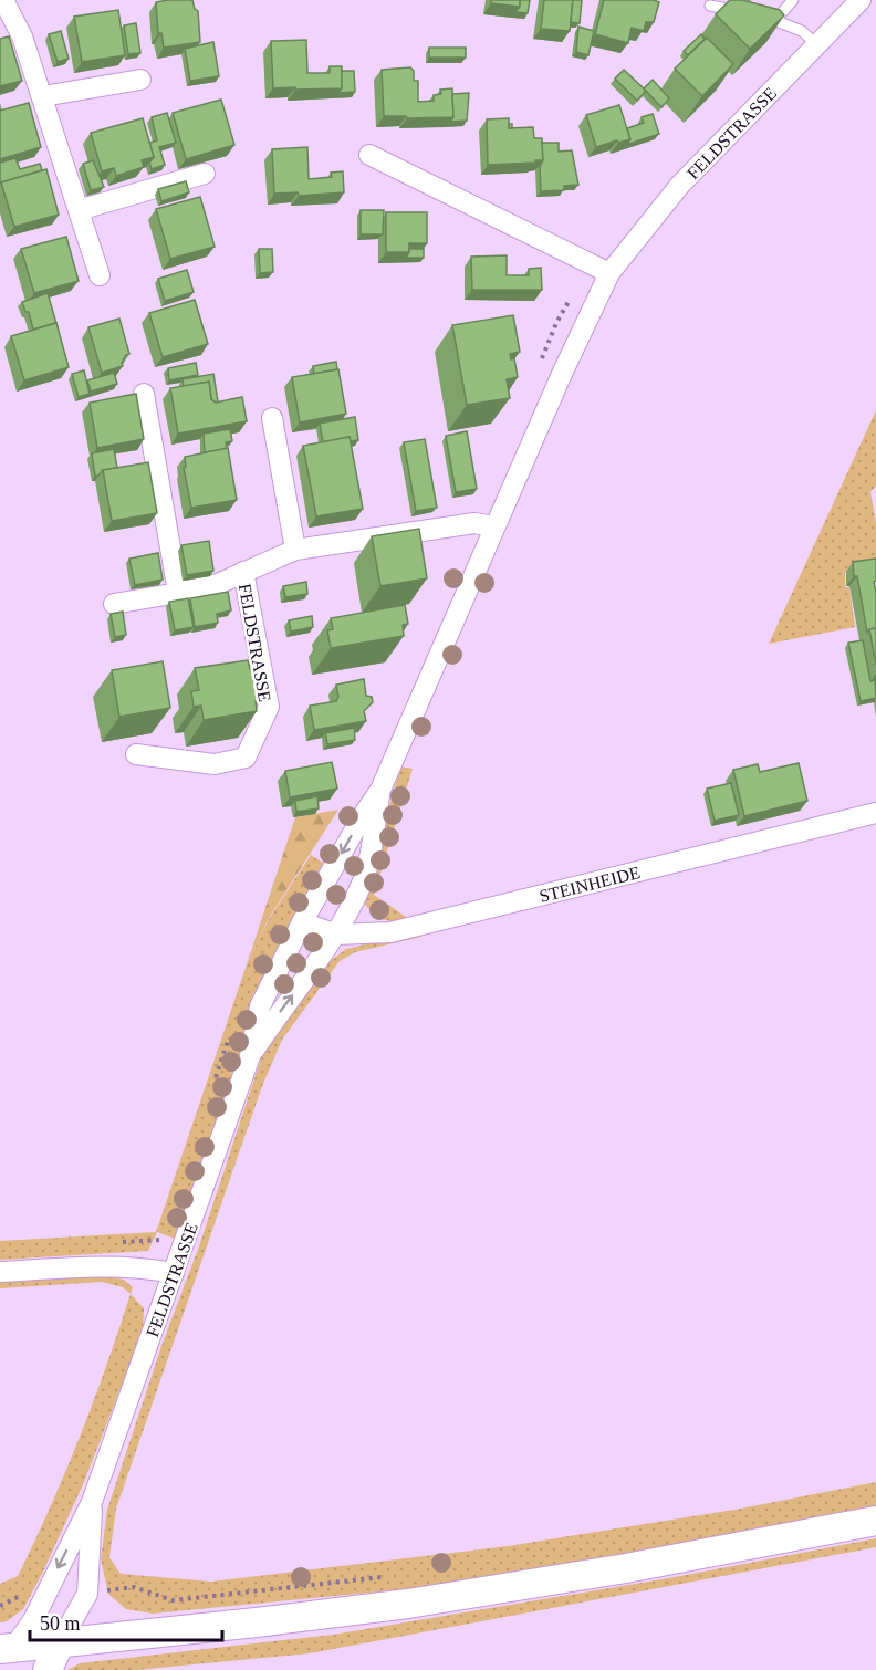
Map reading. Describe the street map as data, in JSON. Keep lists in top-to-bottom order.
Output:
{
  "streets": {
    "street": ["FELDSTRASSE", "STEINHEIDE"]
  },
  "crossings": [
    ["FELDSTRASSE", "STEINHEIDE"]
  ],
  "scale_bar": "50 m"
}
